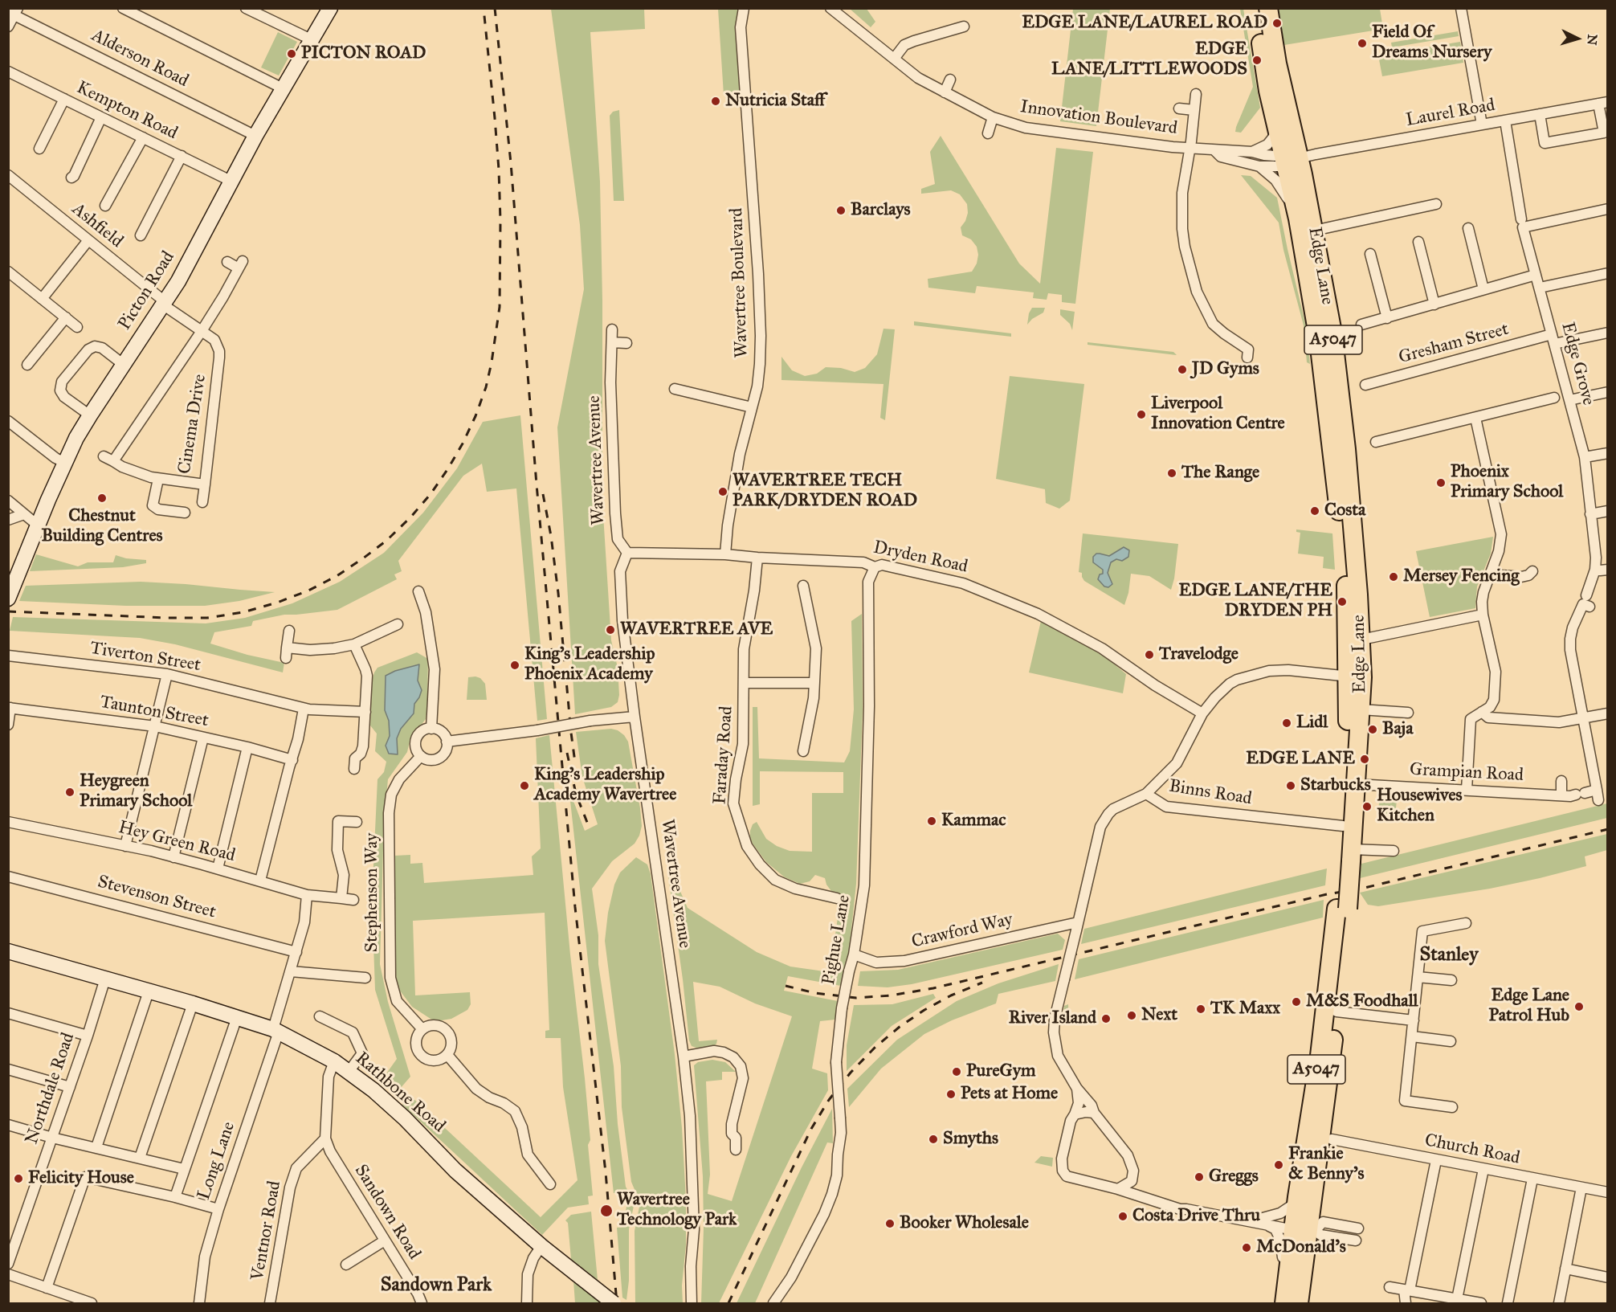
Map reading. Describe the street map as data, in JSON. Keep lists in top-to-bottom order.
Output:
{
  "streets": {
    "highway": ["Edge Lane", "A5047"],
    "main road": ["Picton Road", "Rathbone Road"],
    "street": [
      "Alderson Road",
      "Kempton Road",
      "Laurel Road",
      "Innovation Boulevard",
      "Ashfield",
      "Wavertree Boulevard",
      "Gresham Street",
      "Edge Grove",
      "Cinema Drive",
      "Wavertree Avenue",
      "Dryden Road",
      "Tiverton Street",
      "Taunton Street",
      "Faraday Road",
      "Grampian Road",
      "Binns Road",
      "Hey Green Road",
      "Stephenson Way",
      "Stevenson Street",
      "Crawford Way",
      "Pighue Lane",
      "Northdale Road",
      "Church Road",
      "Long Lane",
      "Sandown Road",
      "Ventnor Road"
    ]
  },
  "crossings": [
    ["Alderson Road", "Picton Road"],
    ["Kempton Road", "Picton Road"],
    ["Laurel Road", "Innovation Boulevard"],
    ["Laurel Road", "Edge Lane"],
    ["Laurel Road", "Edge Grove"],
    ["Innovation Boulevard", "Edge Lane"],
    ["Ashfield", "Picton Road"],
    ["Ashfield", "Cinema Drive"],
    ["Edge Lane", "Grampian Road"],
    ["Edge Lane", "Binns Road"],
    ["Wavertree Boulevard", "Dryden Road"],
    ["Picton Road", "Cinema Drive"],
    ["Gresham Street", "Edge Grove"],
    ["Wavertree Avenue", "Dryden Road"],
    ["Dryden Road", "Faraday Road"],
    ["Dryden Road", "Pighue Lane"],
    ["Binns Road", "Crawford Way"],
    ["Hey Green Road", "Long Lane"],
    ["Stevenson Street", "Long Lane"],
    ["Crawford Way", "Pighue Lane"],
    ["Northdale Road", "Rathbone Road"],
    ["Rathbone Road", "Long Lane"],
    ["Sandown Road", "Ventnor Road"]
  ],
  "districts": ["Stanley", "Sandown Park"],
  "places": [
    "EDGE LANE/LAUREL ROAD",
    "Field Of Dreams Nursery",
    "PICTON ROAD",
    "EDGE LANE/LITTLEWOODS",
    "Nutricia Staff",
    "Barclays",
    "JD Gyms",
    "Liverpool Innovation Centre",
    "The Range",
    "Phoenix Primary School",
    "WAVERTREE TECH PARK/DRYDEN ROAD",
    "Chestnut Building Centres",
    "Costa",
    "Mersey Fencing",
    "EDGE LANE/THE DRYDEN PH",
    "WAVERTREE AVE",
    "Travelodge",
    "King's Leadership Phoenix Academy",
    "Lidl",
    "Baja",
    "EDGE LANE",
    "King's Leadership Academy Wavertree",
    "Starbucks",
    "Heygreen Primary School",
    "Housewives Kitchen",
    "Kammac",
    "M&S Foodhall",
    "Edge Lane Patrol Hub",
    "TK Maxx",
    "Next",
    "River Island",
    "PureGym",
    "Pets at Home",
    "Smyths",
    "Frankie & Benny's",
    "Greggs",
    "Felicity House",
    "Wavertree Technology Park",
    "Costa Drive Thru",
    "Booker Wholesale",
    "McDonald's"
  ],
  "north": "right"
}
